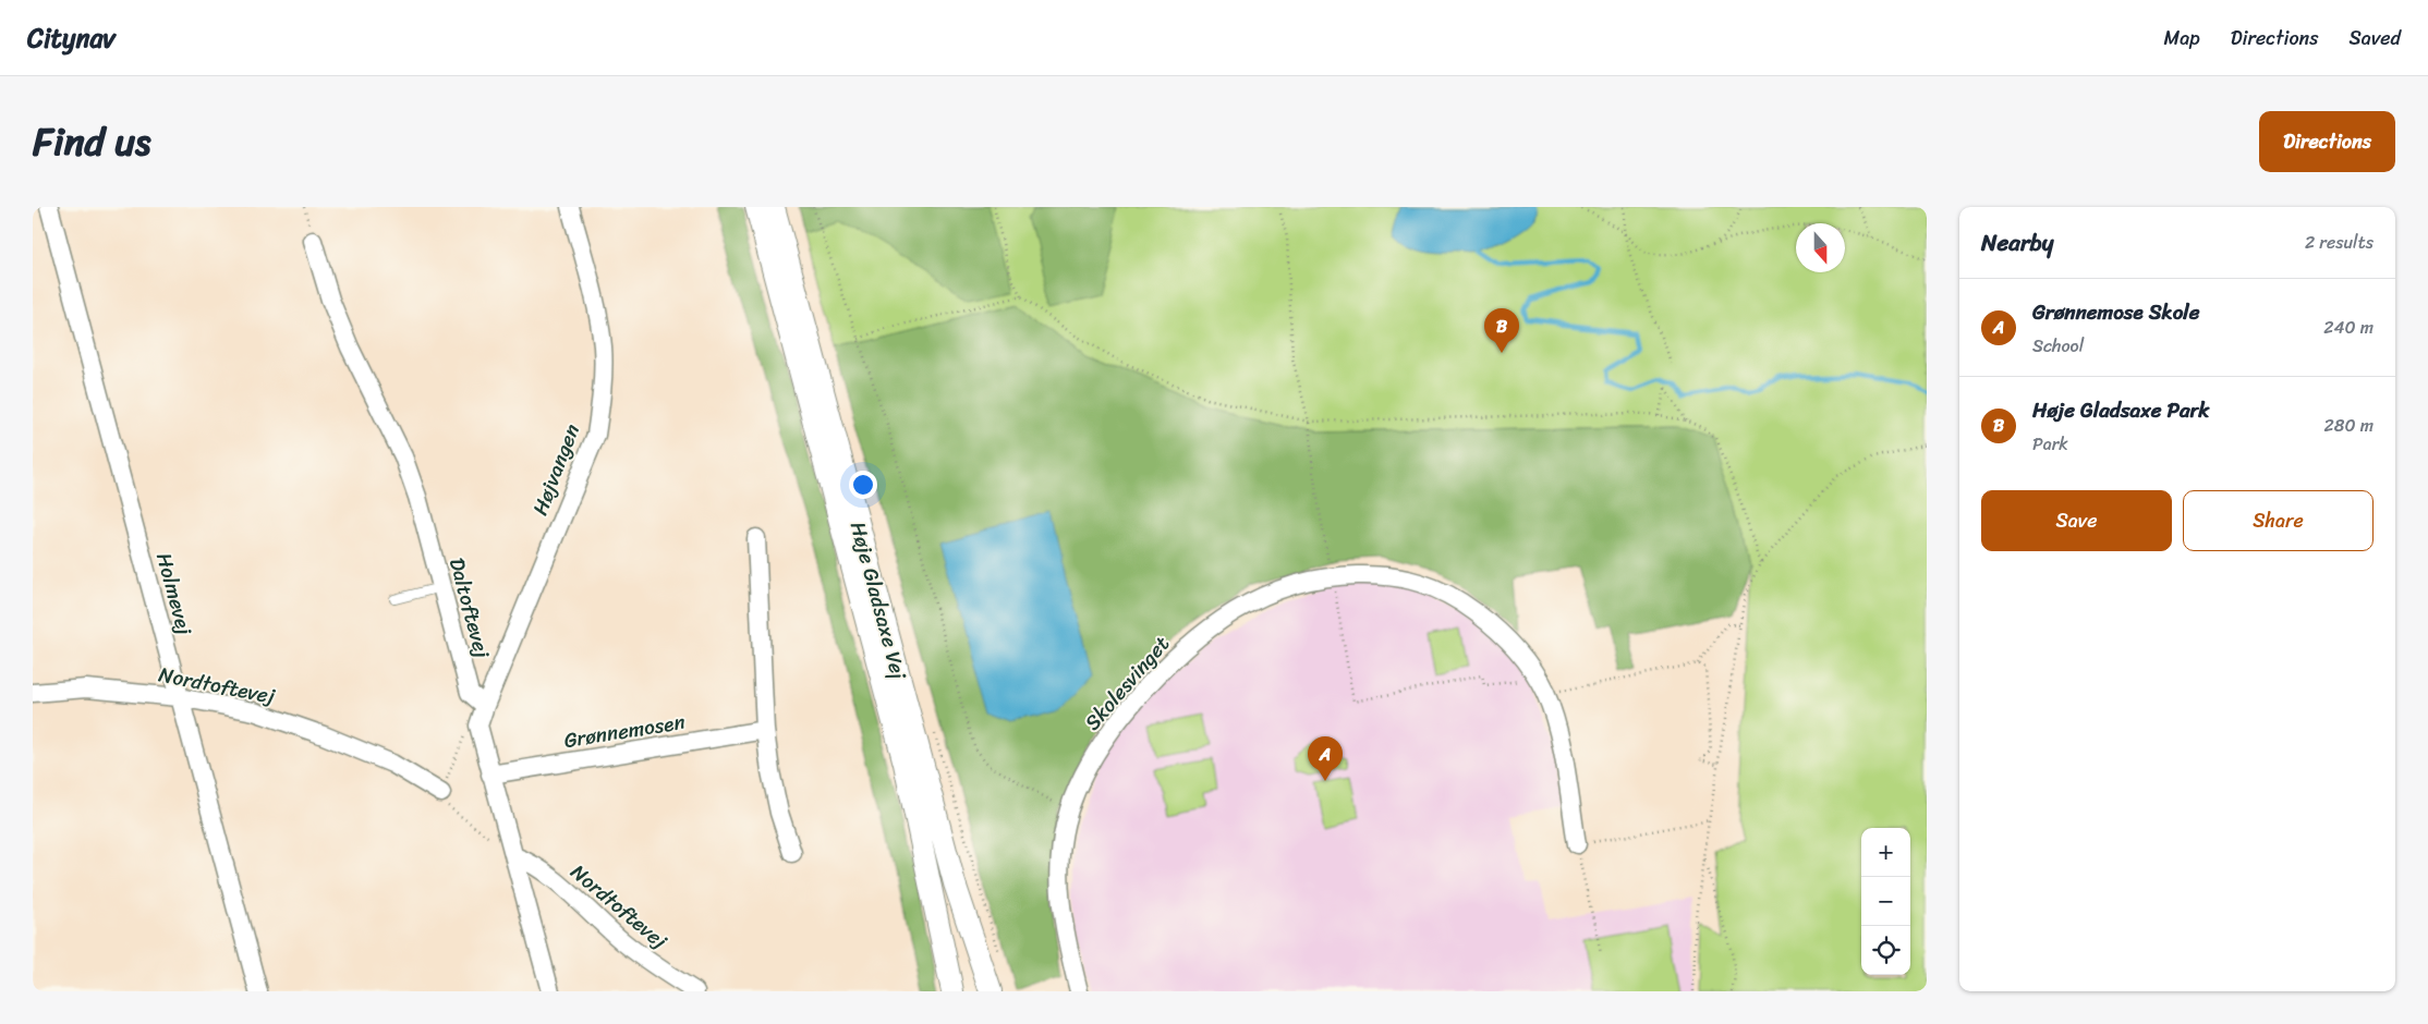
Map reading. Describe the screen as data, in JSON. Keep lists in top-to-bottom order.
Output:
{
  "streets": {
    "street": [
      "Højvangen",
      "Holmevej",
      "Høje Gladsaxe Vej",
      "Daltoftevej",
      "Skolesvinget",
      "Nordtoftevej",
      "Grønnemosen"
    ]
  },
  "crossings": [
    ["Højvangen", "Daltoftevej"],
    ["Holmevej", "Nordtoftevej"]
  ],
  "north": "bottom",
  "page": {
    "header": "Citynav",
    "nav": ["Map", "Directions", "Saved"],
    "title": "Find us",
    "buttons": [
      "Directions",
      ["Save", "Share"]
    ],
    "heading": ["Nearby", "2 results"],
    "list": [
      {
        "mark": "A",
        "name": "Grønnemose Skole",
        "note": "School",
        "value": "240 m"
      },
      {
        "mark": "B",
        "name": "Høje Gladsaxe Park",
        "note": "Park",
        "value": "280 m"
      }
    ],
    "pins": ["B", "A"],
    "map_buttons": ["+", "−"]
  }
}
